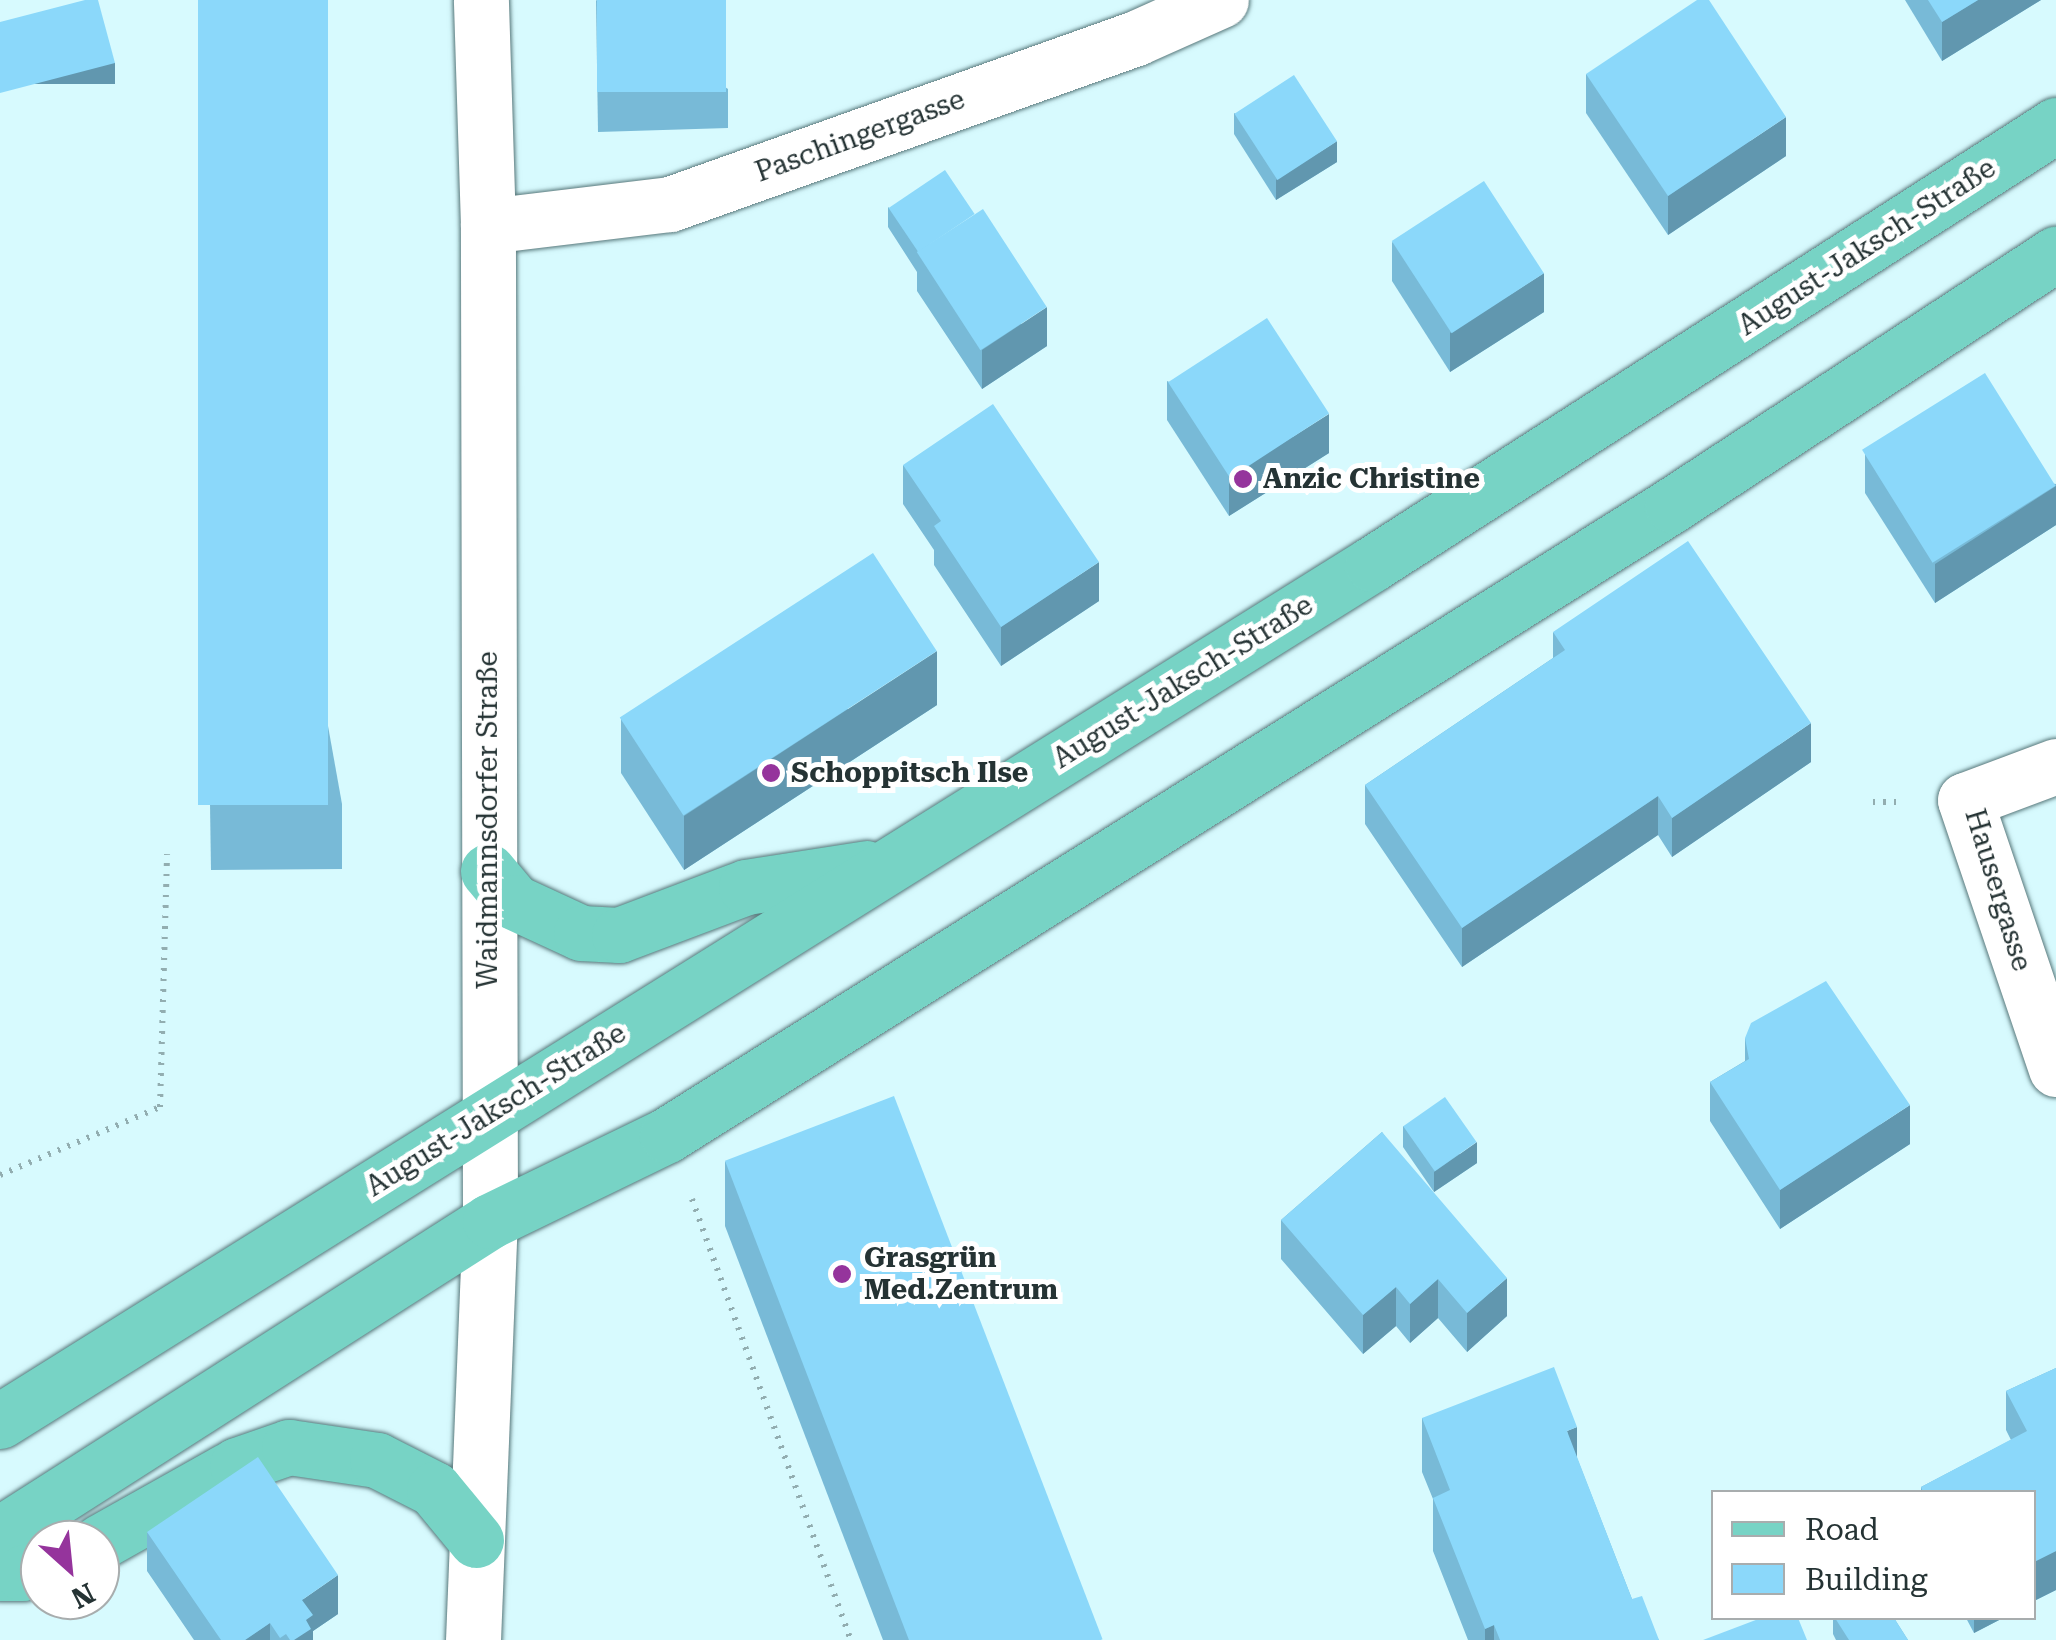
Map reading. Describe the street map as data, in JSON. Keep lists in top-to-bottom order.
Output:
{
  "streets": {
    "main road": ["August-Jaksch-Straße"],
    "street": ["Paschingergasse", "Waidmannsdorfer Straße", "Hausergasse"]
  },
  "crossings": [
    ["Paschingergasse", "Waidmannsdorfer Straße"],
    ["August-Jaksch-Straße", "Waidmannsdorfer Straße"]
  ],
  "places": ["Anzic Christine", "Schoppitsch Ilse", "Grasgrün Med.Zentrum"],
  "legend": ["Road", "Building"],
  "north": "bottom right"
}
